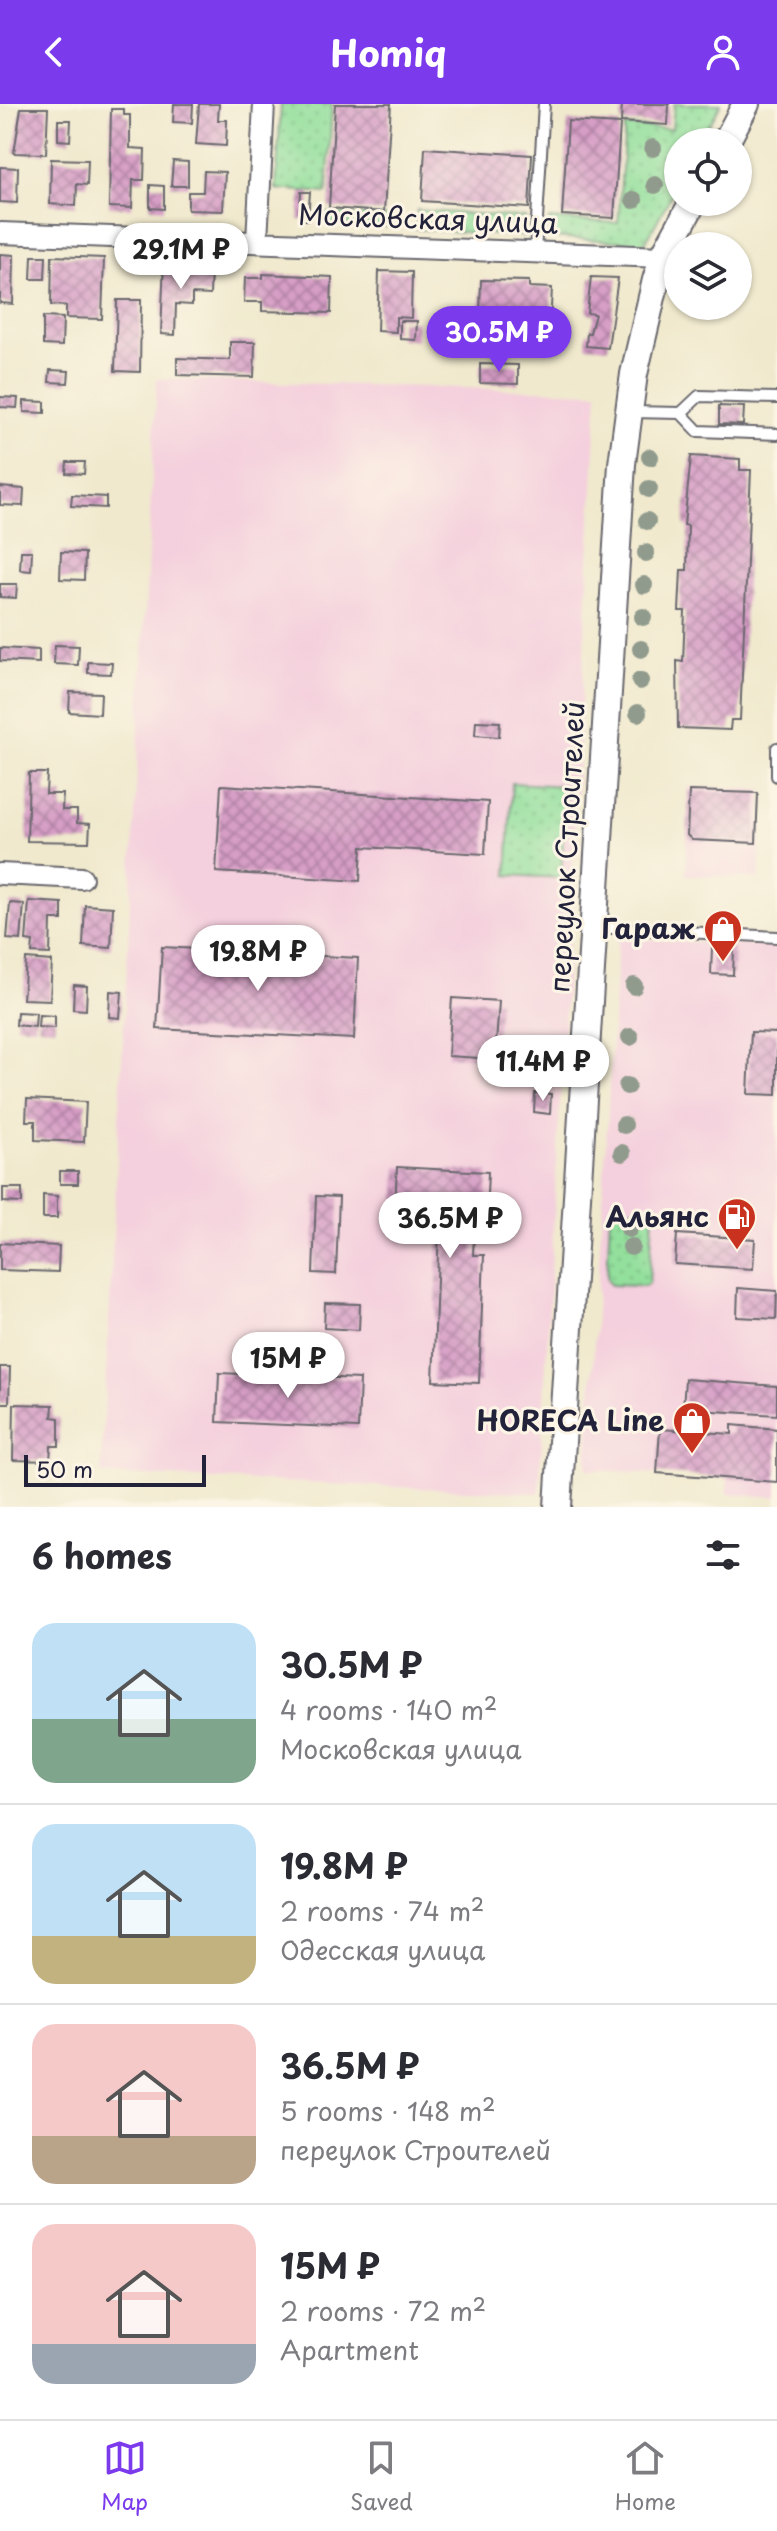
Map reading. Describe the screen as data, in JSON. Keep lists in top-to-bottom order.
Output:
{
  "streets": {
    "street": ["Московская улица", "переулок Строителей"]
  },
  "crossings": [
    ["Московская улица", "переулок Строителей"]
  ],
  "places": {
    "shop": ["Гараж", "HORECA Line"],
    "fuel station": ["Альянс"]
  },
  "scale_bar": "50 m",
  "page": {
    "header": "Homiq",
    "price": [
      "29.1M ₽",
      "30.5M ₽",
      "19.8M ₽",
      "11.4M ₽",
      "36.5M ₽",
      "15M ₽"
    ],
    "scale": "50 m",
    "heading": "6 homes",
    "list": [
      {
        "name": "30.5M ₽",
        "note": "4 rooms · 140 m² · Московская улица"
      },
      {
        "name": "19.8M ₽",
        "note": "2 rooms · 74 m² · Одесская улица"
      },
      {
        "name": "36.5M ₽",
        "note": "5 rooms · 148 m² · переулок Строителей"
      },
      {
        "name": "15M ₽",
        "note": "2 rooms · 72 m² · Apartment"
      }
    ],
    "tabs": ["Map", "Saved", "Home"]
  }
}
